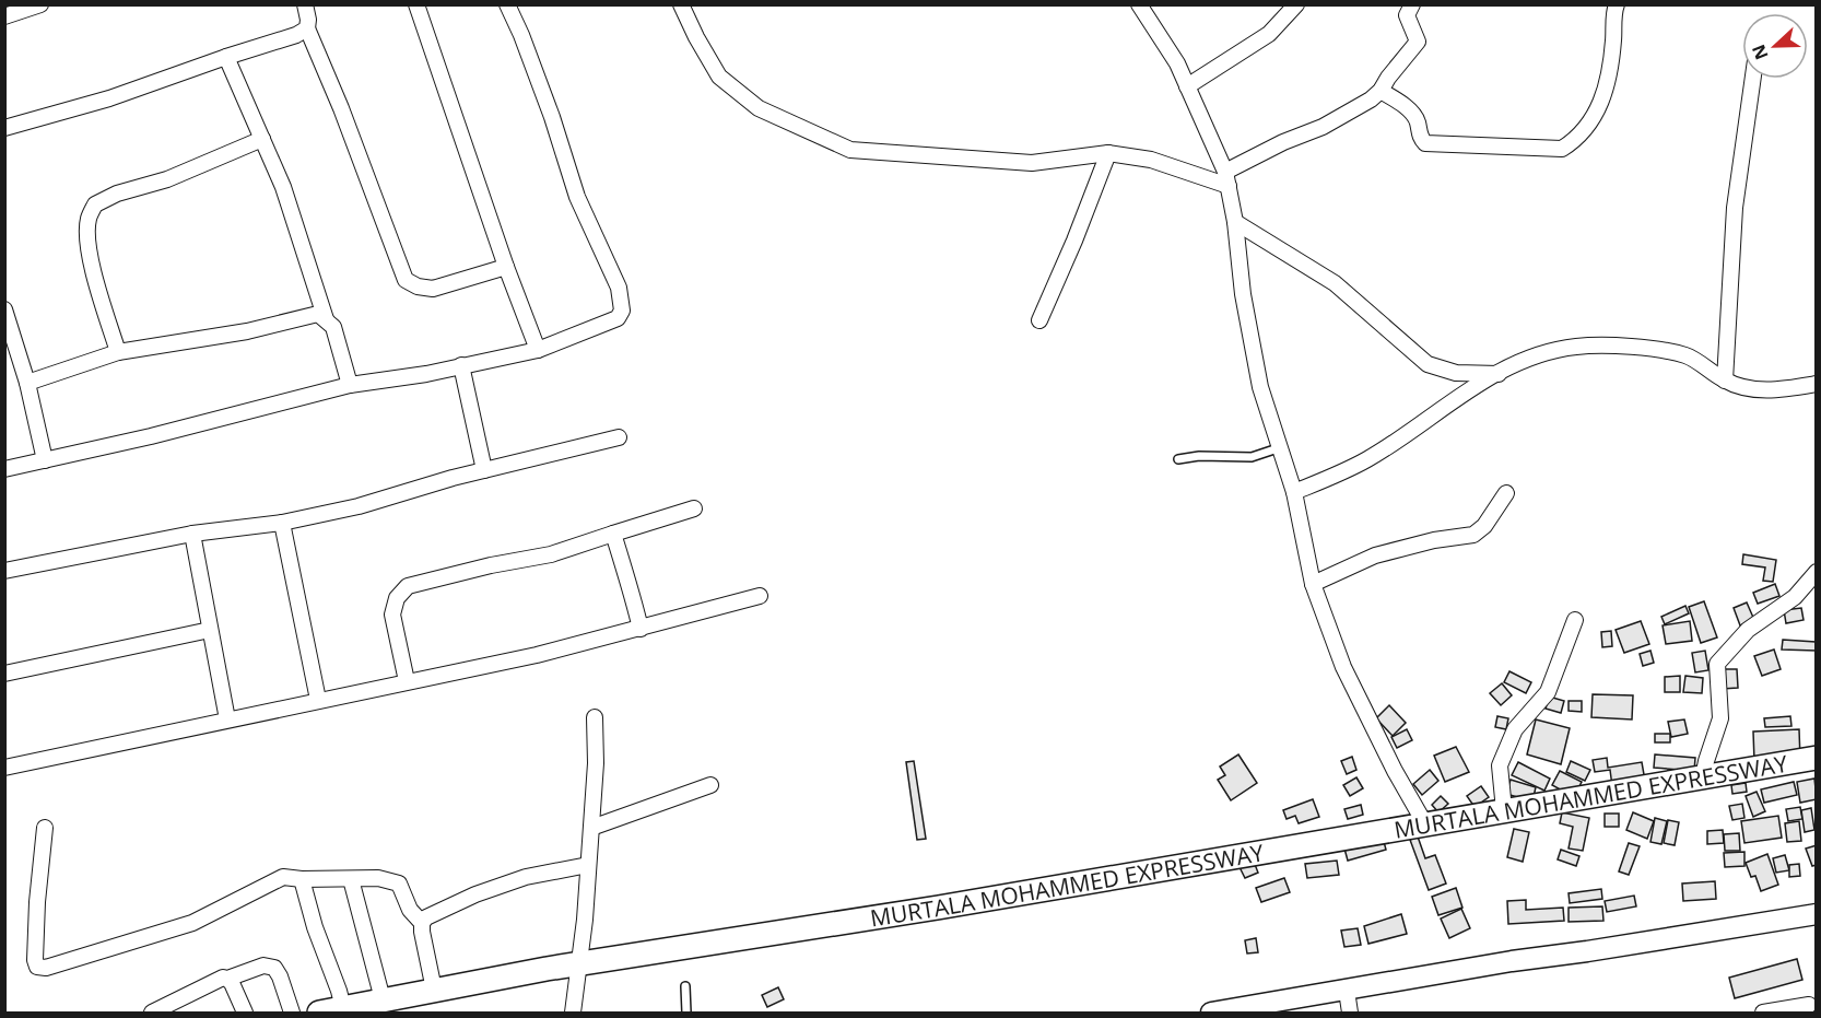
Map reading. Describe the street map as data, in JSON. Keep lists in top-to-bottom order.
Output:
{
  "streets": {
    "main road": ["MURTALA MOHAMMED EXPRESSWAY"]
  },
  "north": "left"
}
